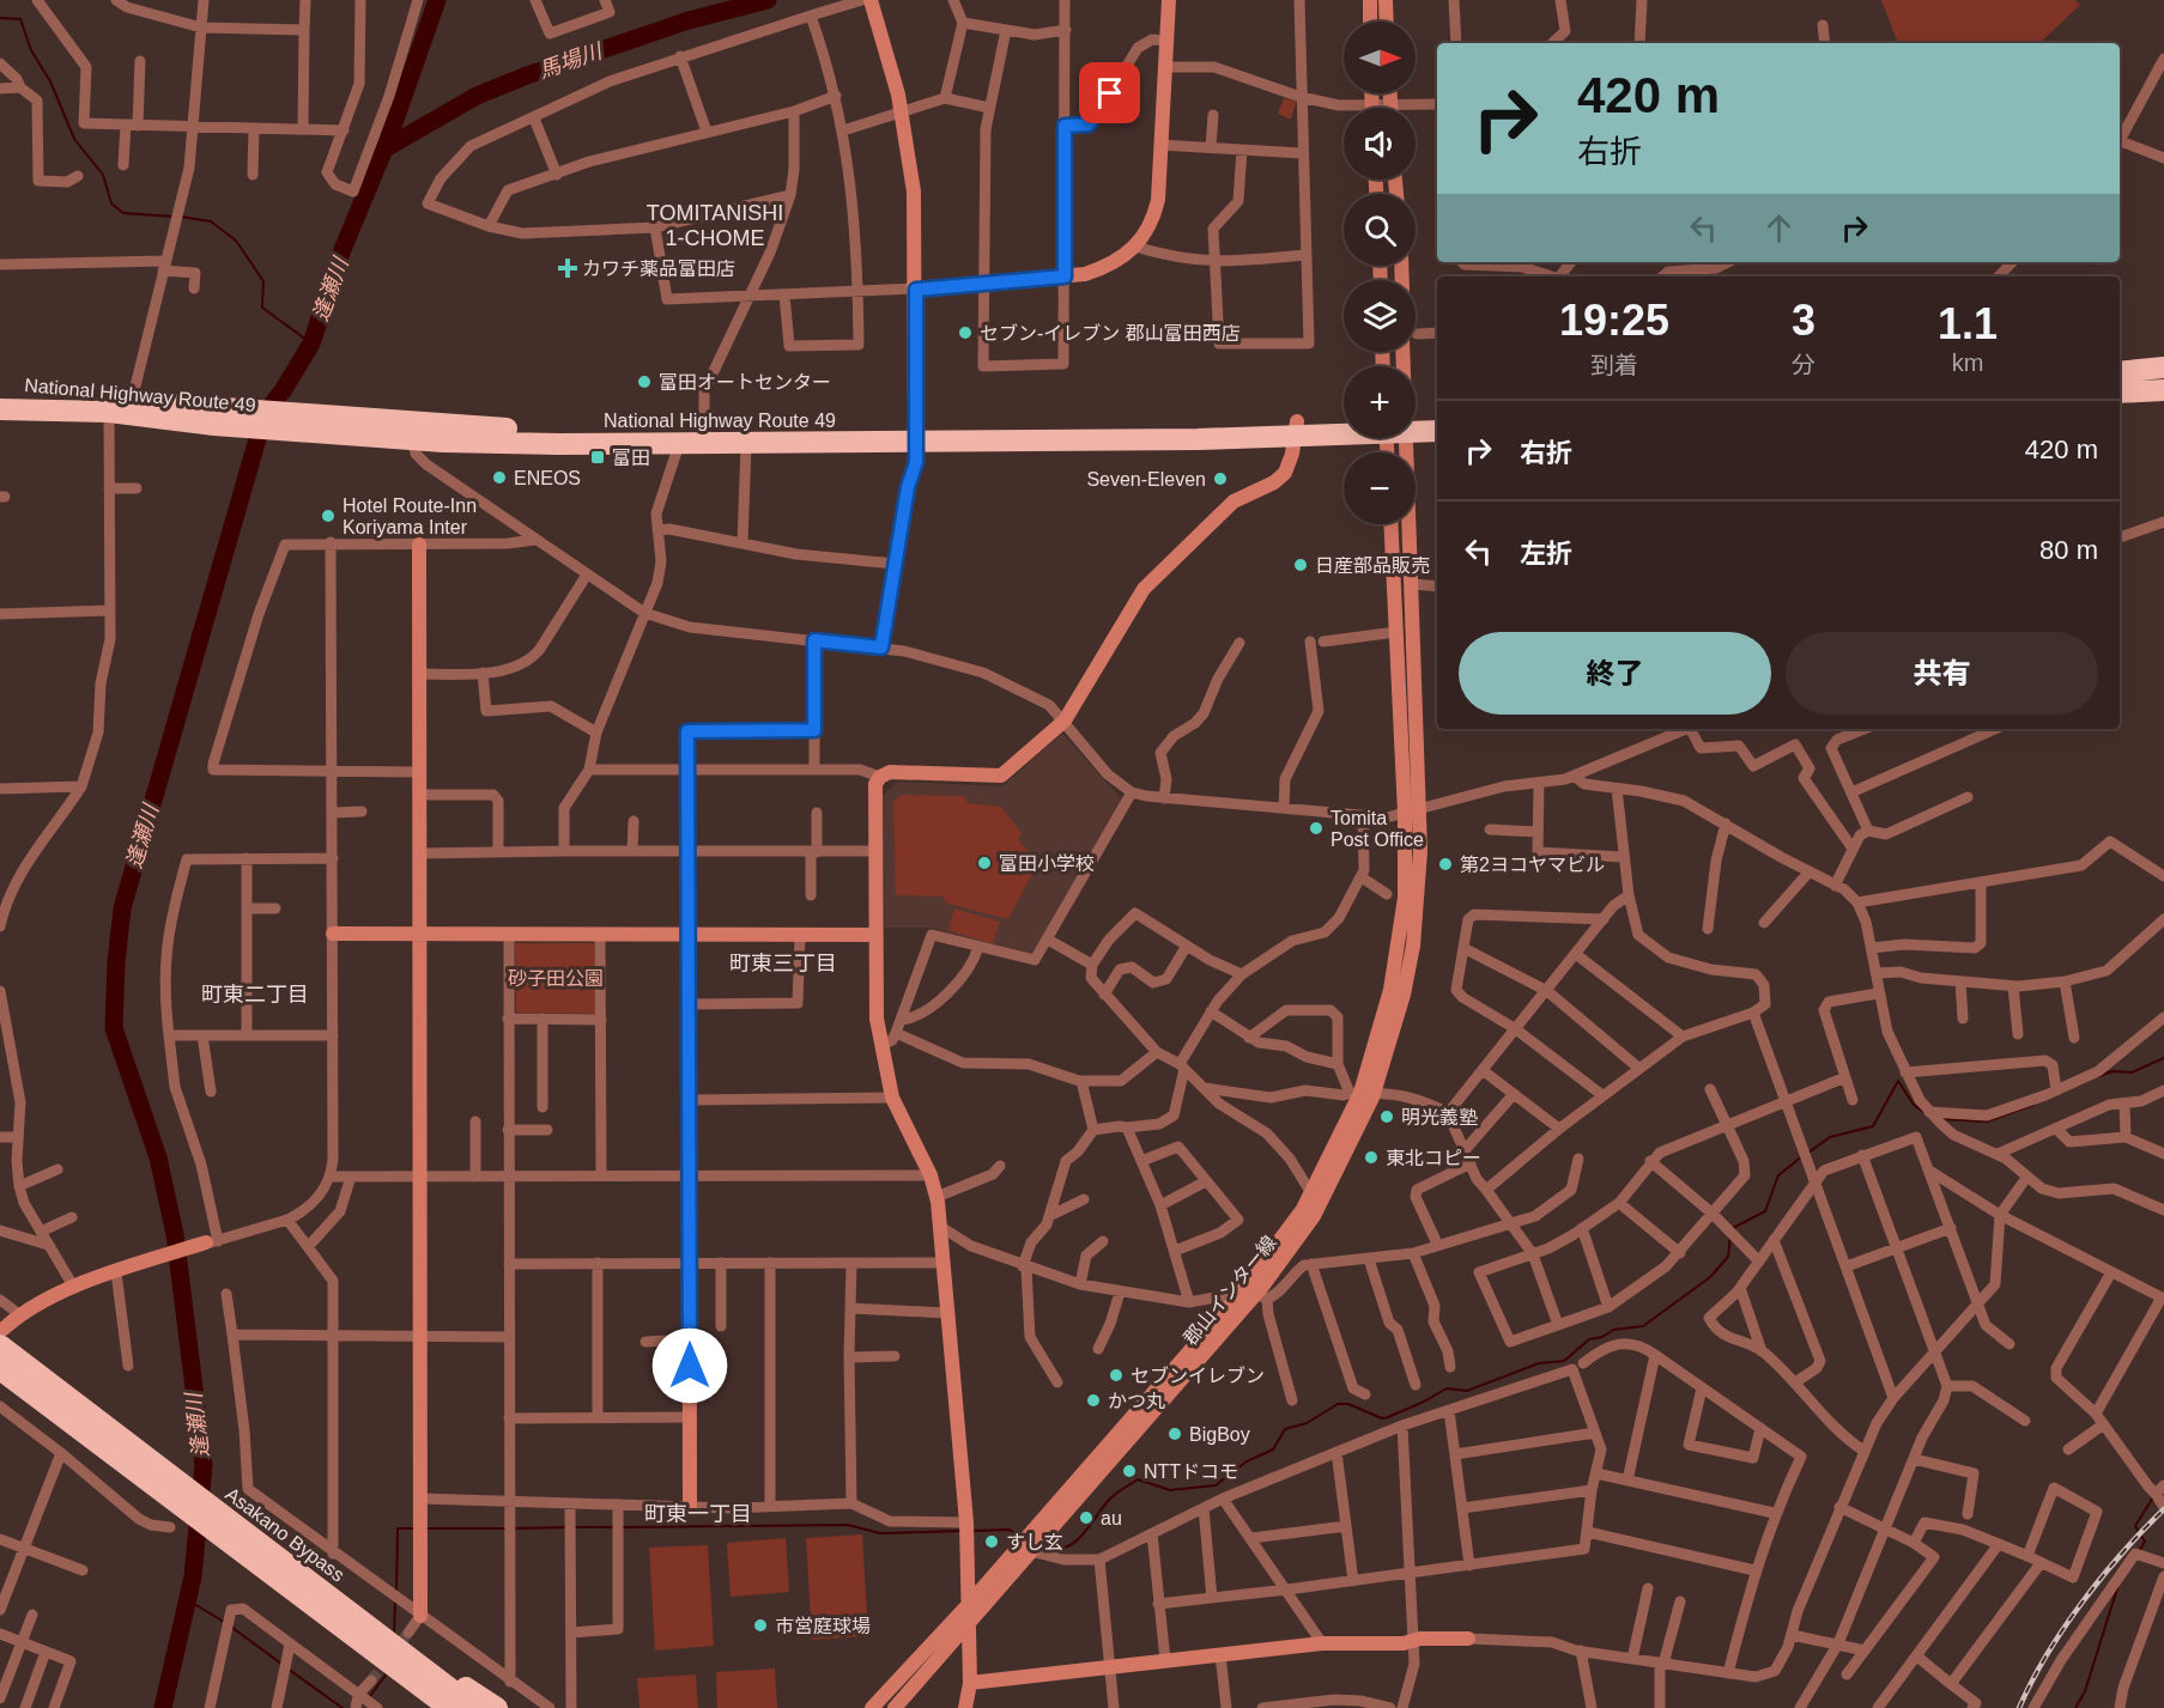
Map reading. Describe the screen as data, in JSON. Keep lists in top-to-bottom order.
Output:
{
  "streets": {
    "highway": ["National Highway Route 49", "Asakano Bypass"],
    "street": ["郡山インター線"]
  },
  "districts": [
    "TOMITANISHI 1-CHOME",
    "町東三丁目",
    "町東二丁目",
    "町東一丁目"
  ],
  "water": ["馬場川", "逢瀬川"],
  "parks": ["砂子田公園"],
  "places": {
    "health": ["カワチ薬品富田店"],
    "other": [
      "セブン-イレブン 郡山富田西店",
      "富田オートセンター",
      "ENEOS",
      "Seven-Eleven",
      "Hotel Route-Inn Koriyama Inter",
      "日産部品販売",
      "Tomita Post Office",
      "富田小学校",
      "第2ヨコヤマビル",
      "明光義塾",
      "東北コピー",
      "セブンイレブン",
      "かつ丸",
      "BigBoy",
      "NTTドコモ",
      "au",
      "すし玄",
      "市営庭球場"
    ],
    "transit": ["富田"]
  },
  "north": "right",
  "page": {
    "map_buttons": ["+", "−"],
    "turn": ["420 m", "右折"],
    "eta": [
      "19:25",
      "到着",
      "3",
      "分",
      "1.1",
      "km"
    ],
    "list": [
      {
        "name": "右折",
        "value": "420 m"
      },
      {
        "name": "左折",
        "value": "80 m"
      }
    ],
    "buttons": ["終了", "共有"]
  }
}
